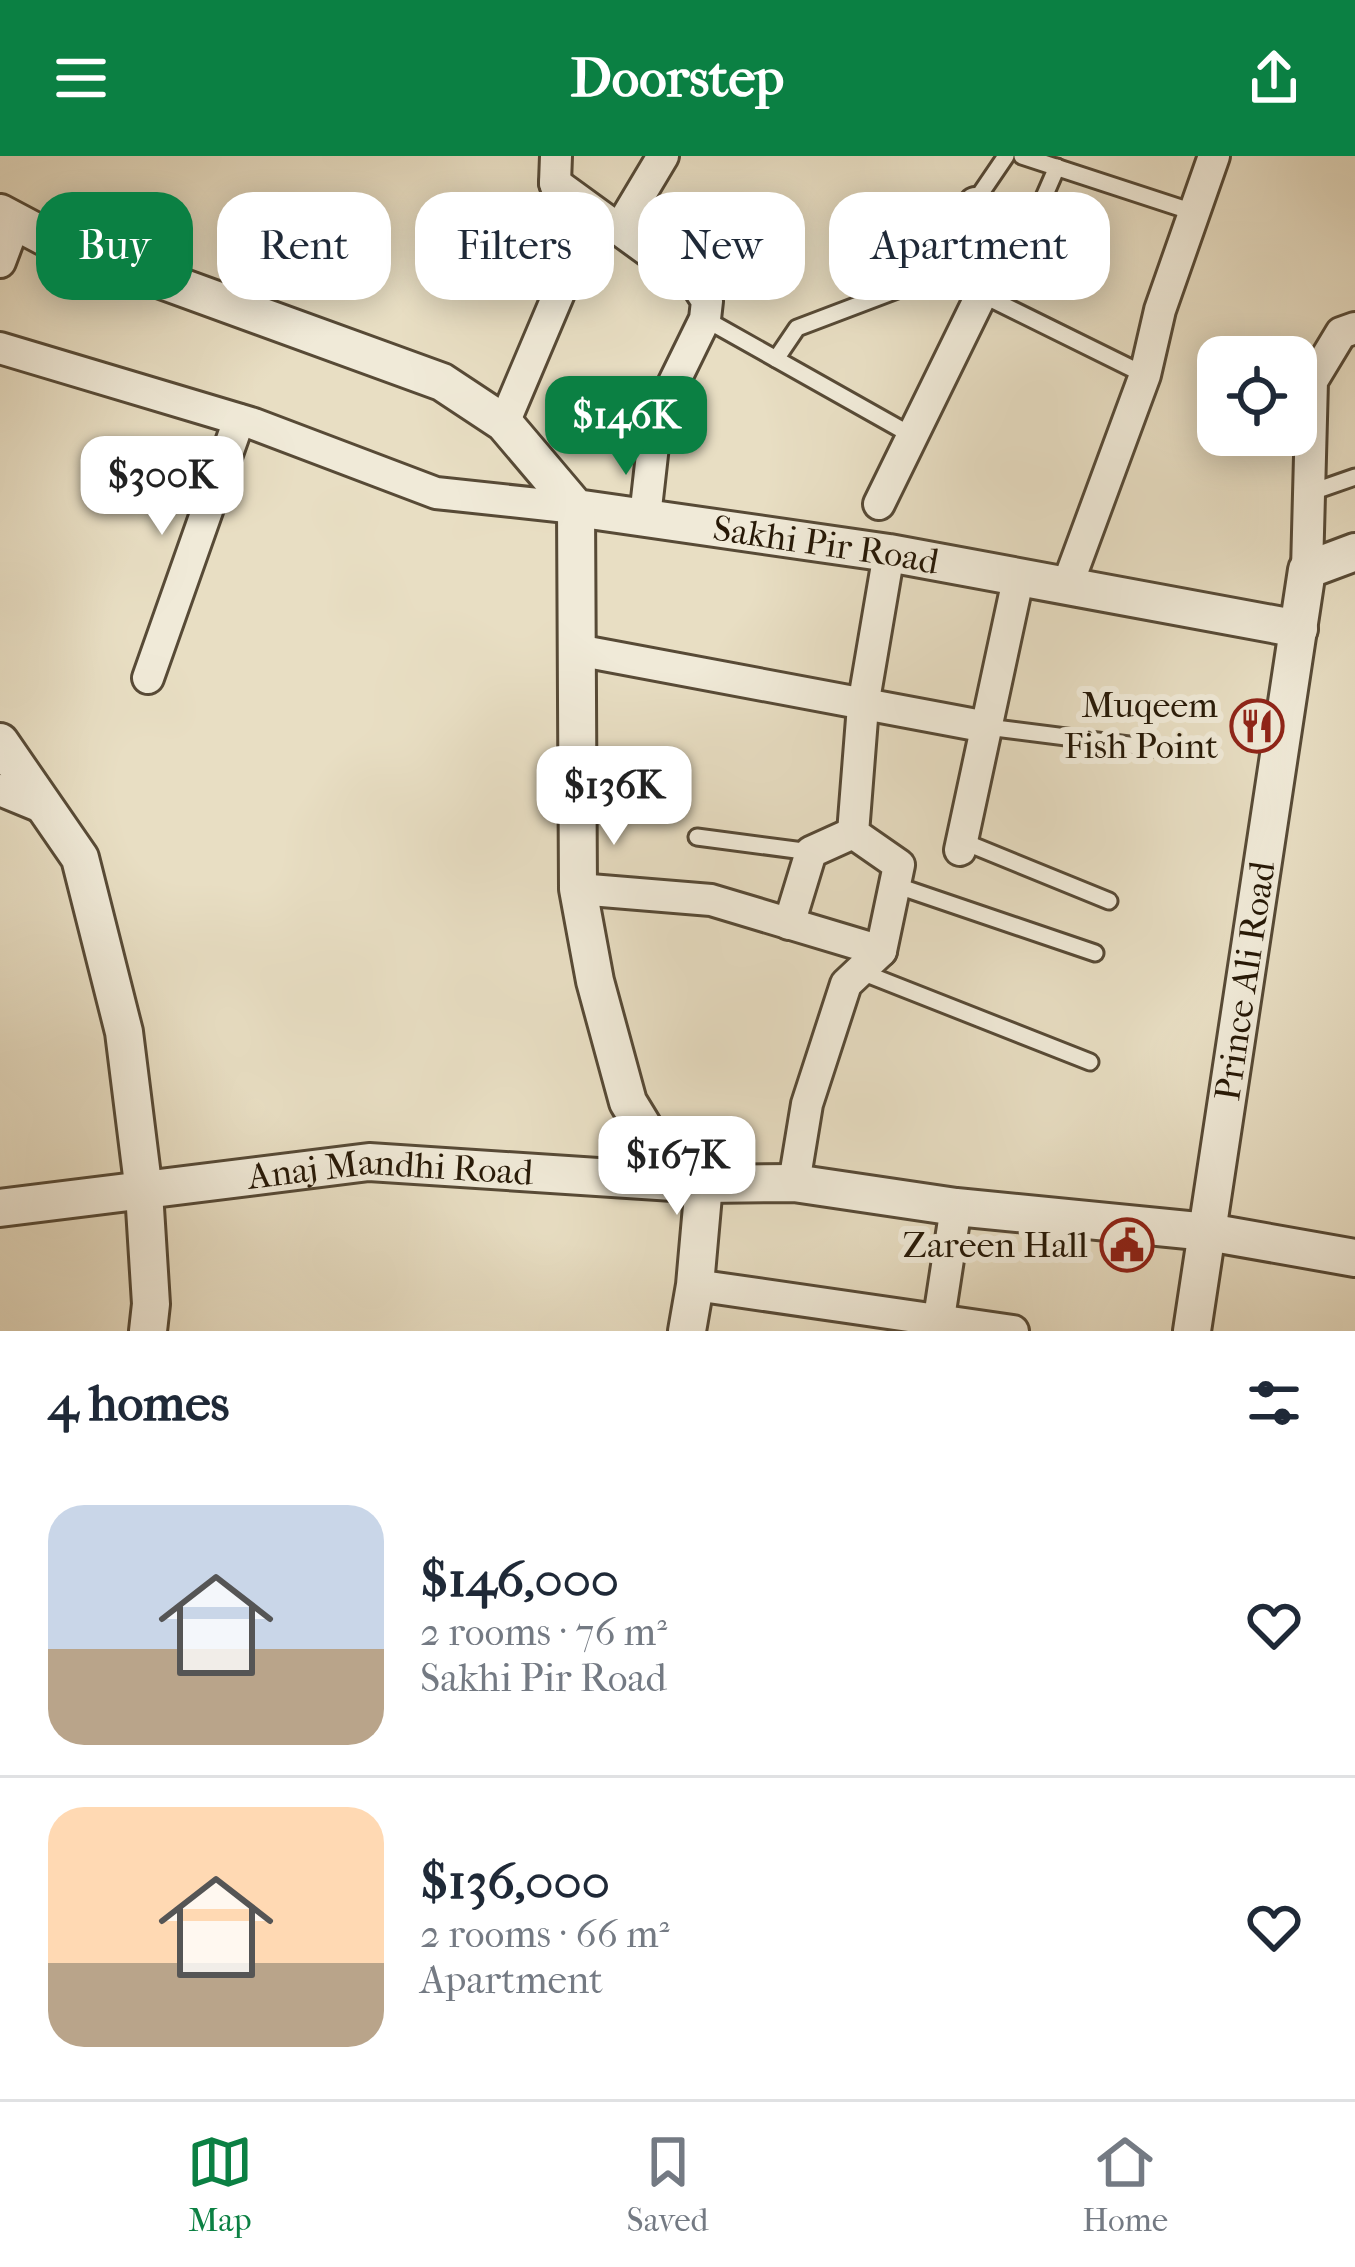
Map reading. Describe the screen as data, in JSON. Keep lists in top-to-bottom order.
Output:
{
  "streets": {
    "street": ["Sakhi Pir Road", "Prince Ali Road", "Anaj Mandhi Road"]
  },
  "crossings": [
    ["Sakhi Pir Road", "Prince Ali Road"],
    ["Prince Ali Road", "Anaj Mandhi Road"]
  ],
  "places": {
    "restaurant": ["Muqeem Fish Point"],
    "public building": ["Zareen Hall"]
  },
  "page": {
    "header": "Doorstep",
    "chip": [
      "Buy",
      "Rent",
      "Filters",
      "New",
      "Apartment"
    ],
    "price": [
      "$146K",
      "$300K",
      "$136K",
      "$167K"
    ],
    "heading": "4 homes",
    "list": [
      {
        "name": "$146,000",
        "note": "2 rooms · 76 m² · Sakhi Pir Road"
      },
      {
        "name": "$136,000",
        "note": "2 rooms · 66 m² · Apartment"
      }
    ],
    "tabs": ["Map", "Saved", "Home"]
  }
}
